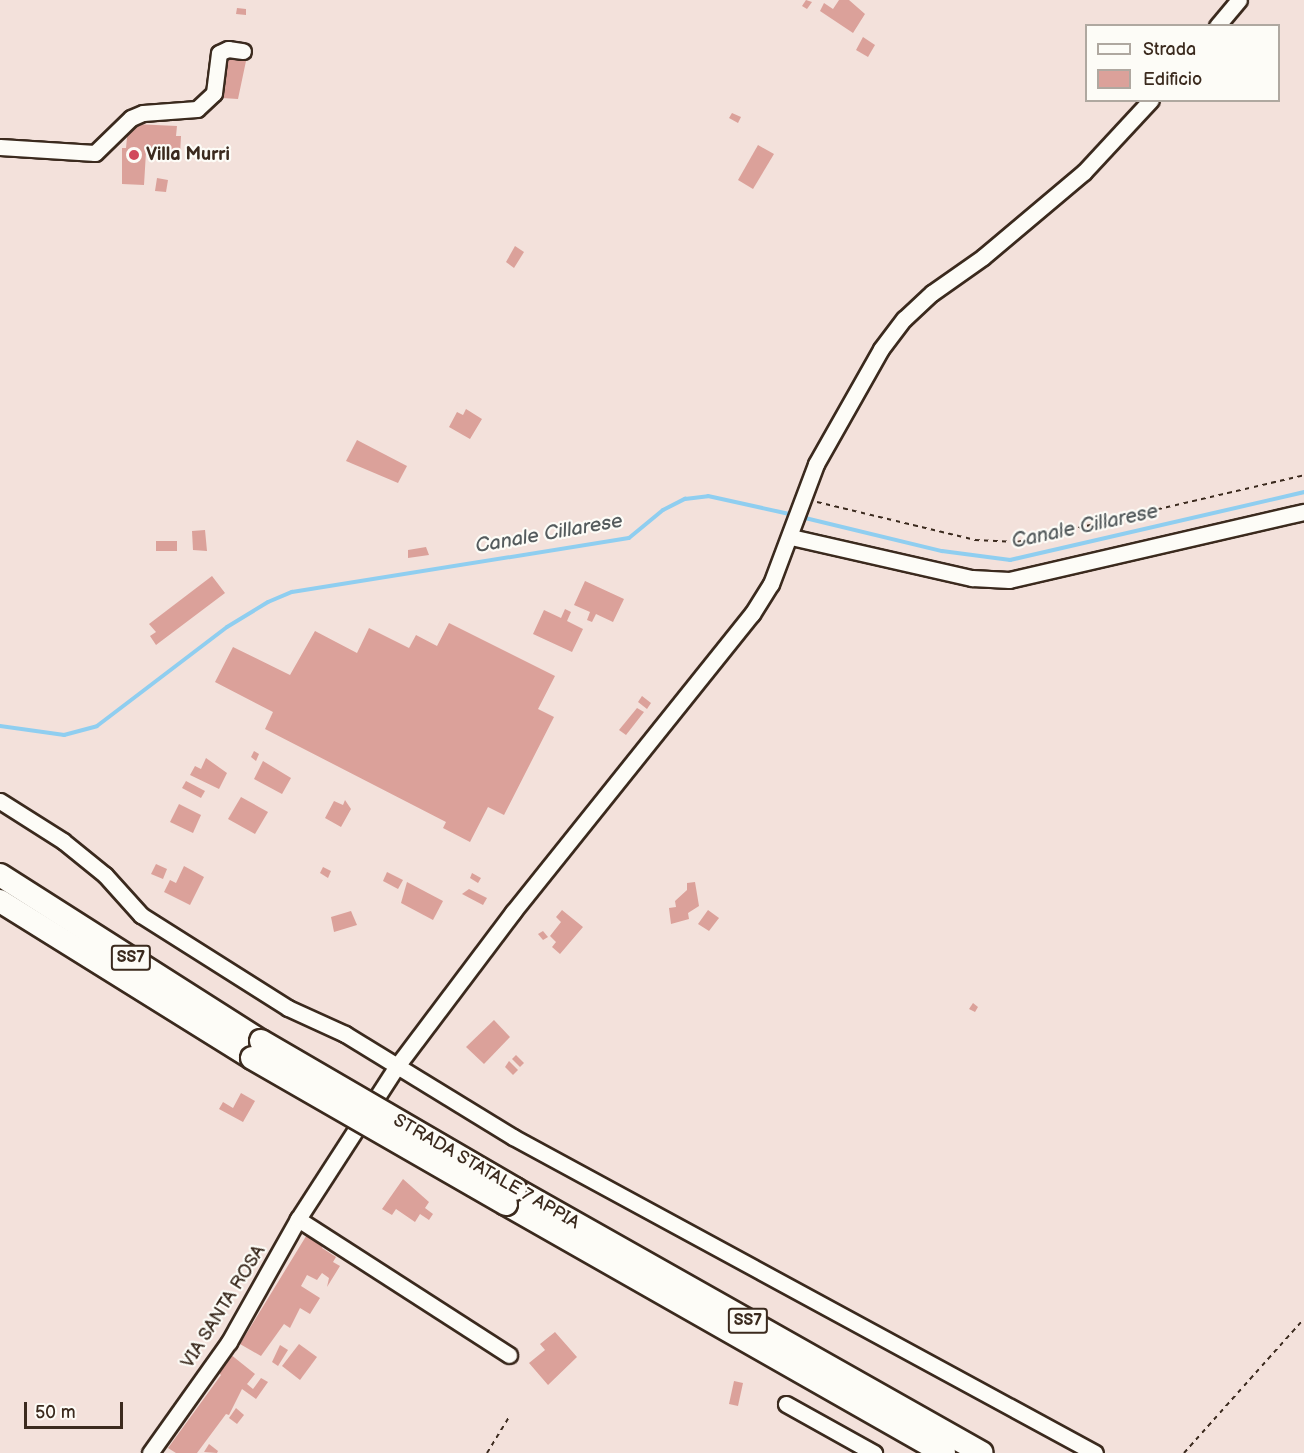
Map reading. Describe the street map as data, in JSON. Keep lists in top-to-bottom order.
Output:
{
  "streets": {
    "highway": ["SS7", "STRADA STATALE 7 APPIA"],
    "street": ["VIA SANTA ROSA"]
  },
  "water": ["Canale Cillarese"],
  "places": ["Villa Murri"],
  "legend": ["Strada", "Edificio"],
  "scale_bar": "50 m"
}
